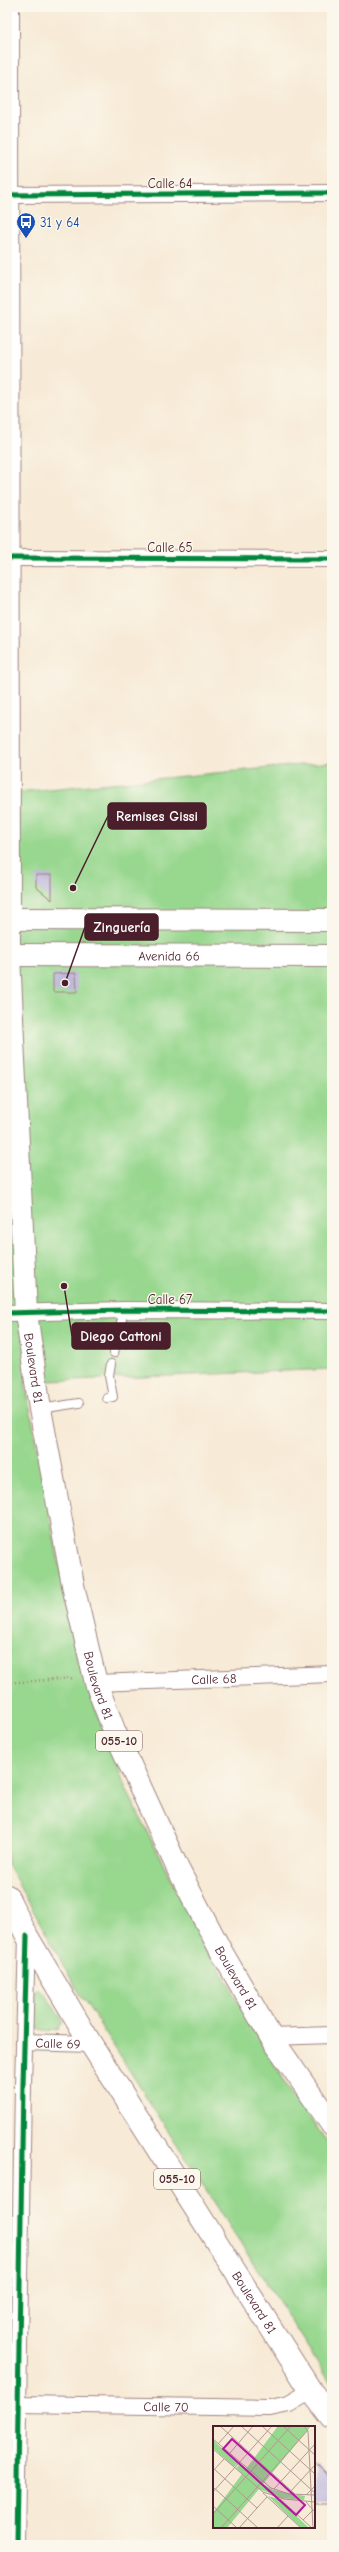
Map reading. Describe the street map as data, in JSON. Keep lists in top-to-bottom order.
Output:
{
  "streets": {
    "main road": ["Avenida 66", "Boulevard 81", "055-10"],
    "street": [
      "Calle 64",
      "Calle 65",
      "Calle 67",
      "Calle 68",
      "Calle 69",
      "Calle 70"
    ]
  },
  "crossings": [
    ["Calle 64", "055-10"],
    ["Calle 65", "055-10"],
    ["Avenida 66", "055-10"],
    ["Calle 67", "Boulevard 81"],
    ["Calle 67", "055-10"],
    ["Boulevard 81", "Calle 68"],
    ["Boulevard 81", "055-10"],
    ["Boulevard 81", "Calle 69"],
    ["Boulevard 81", "Calle 70"]
  ],
  "places": {
    "bus stop": ["31 y 64"],
    "other": ["Remises Gissi", "Zinguería", "Diego Cattoni"]
  }
}
